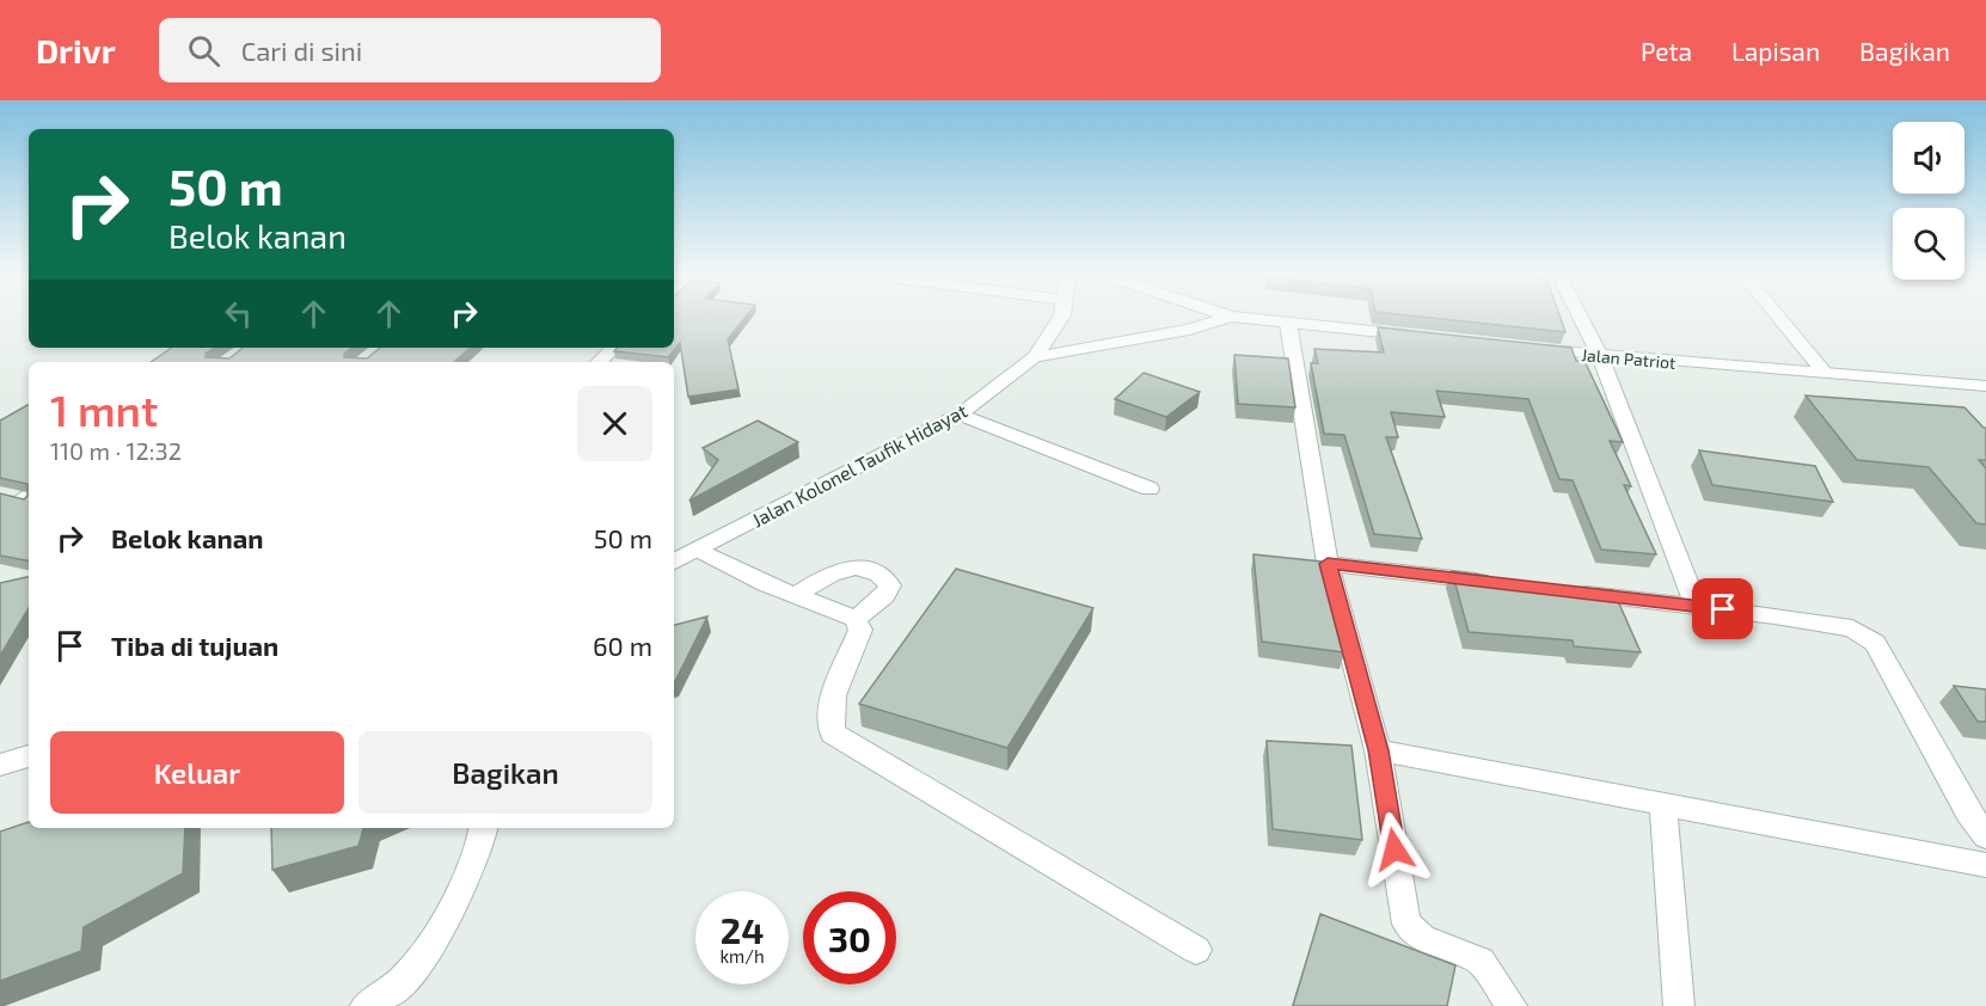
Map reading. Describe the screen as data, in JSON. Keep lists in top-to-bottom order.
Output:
{
  "streets": {
    "street": ["Jalan Patriot", "Jalan Kolonel Taufik Hidayat"]
  },
  "page": {
    "header": "Drivr",
    "search": "Cari di sini",
    "nav": ["Peta", "Lapisan", "Bagikan"],
    "turn": ["50 m", "Belok kanan"],
    "heading": ["1 mnt", "110 m · 12:32"],
    "list": [
      {
        "name": "Belok kanan",
        "value": "50 m"
      },
      {
        "name": "Tiba di tujuan",
        "value": "60 m"
      }
    ],
    "buttons": ["Keluar", "Bagikan"],
    "speed": "24 km/h",
    "limit": "30"
  }
}
